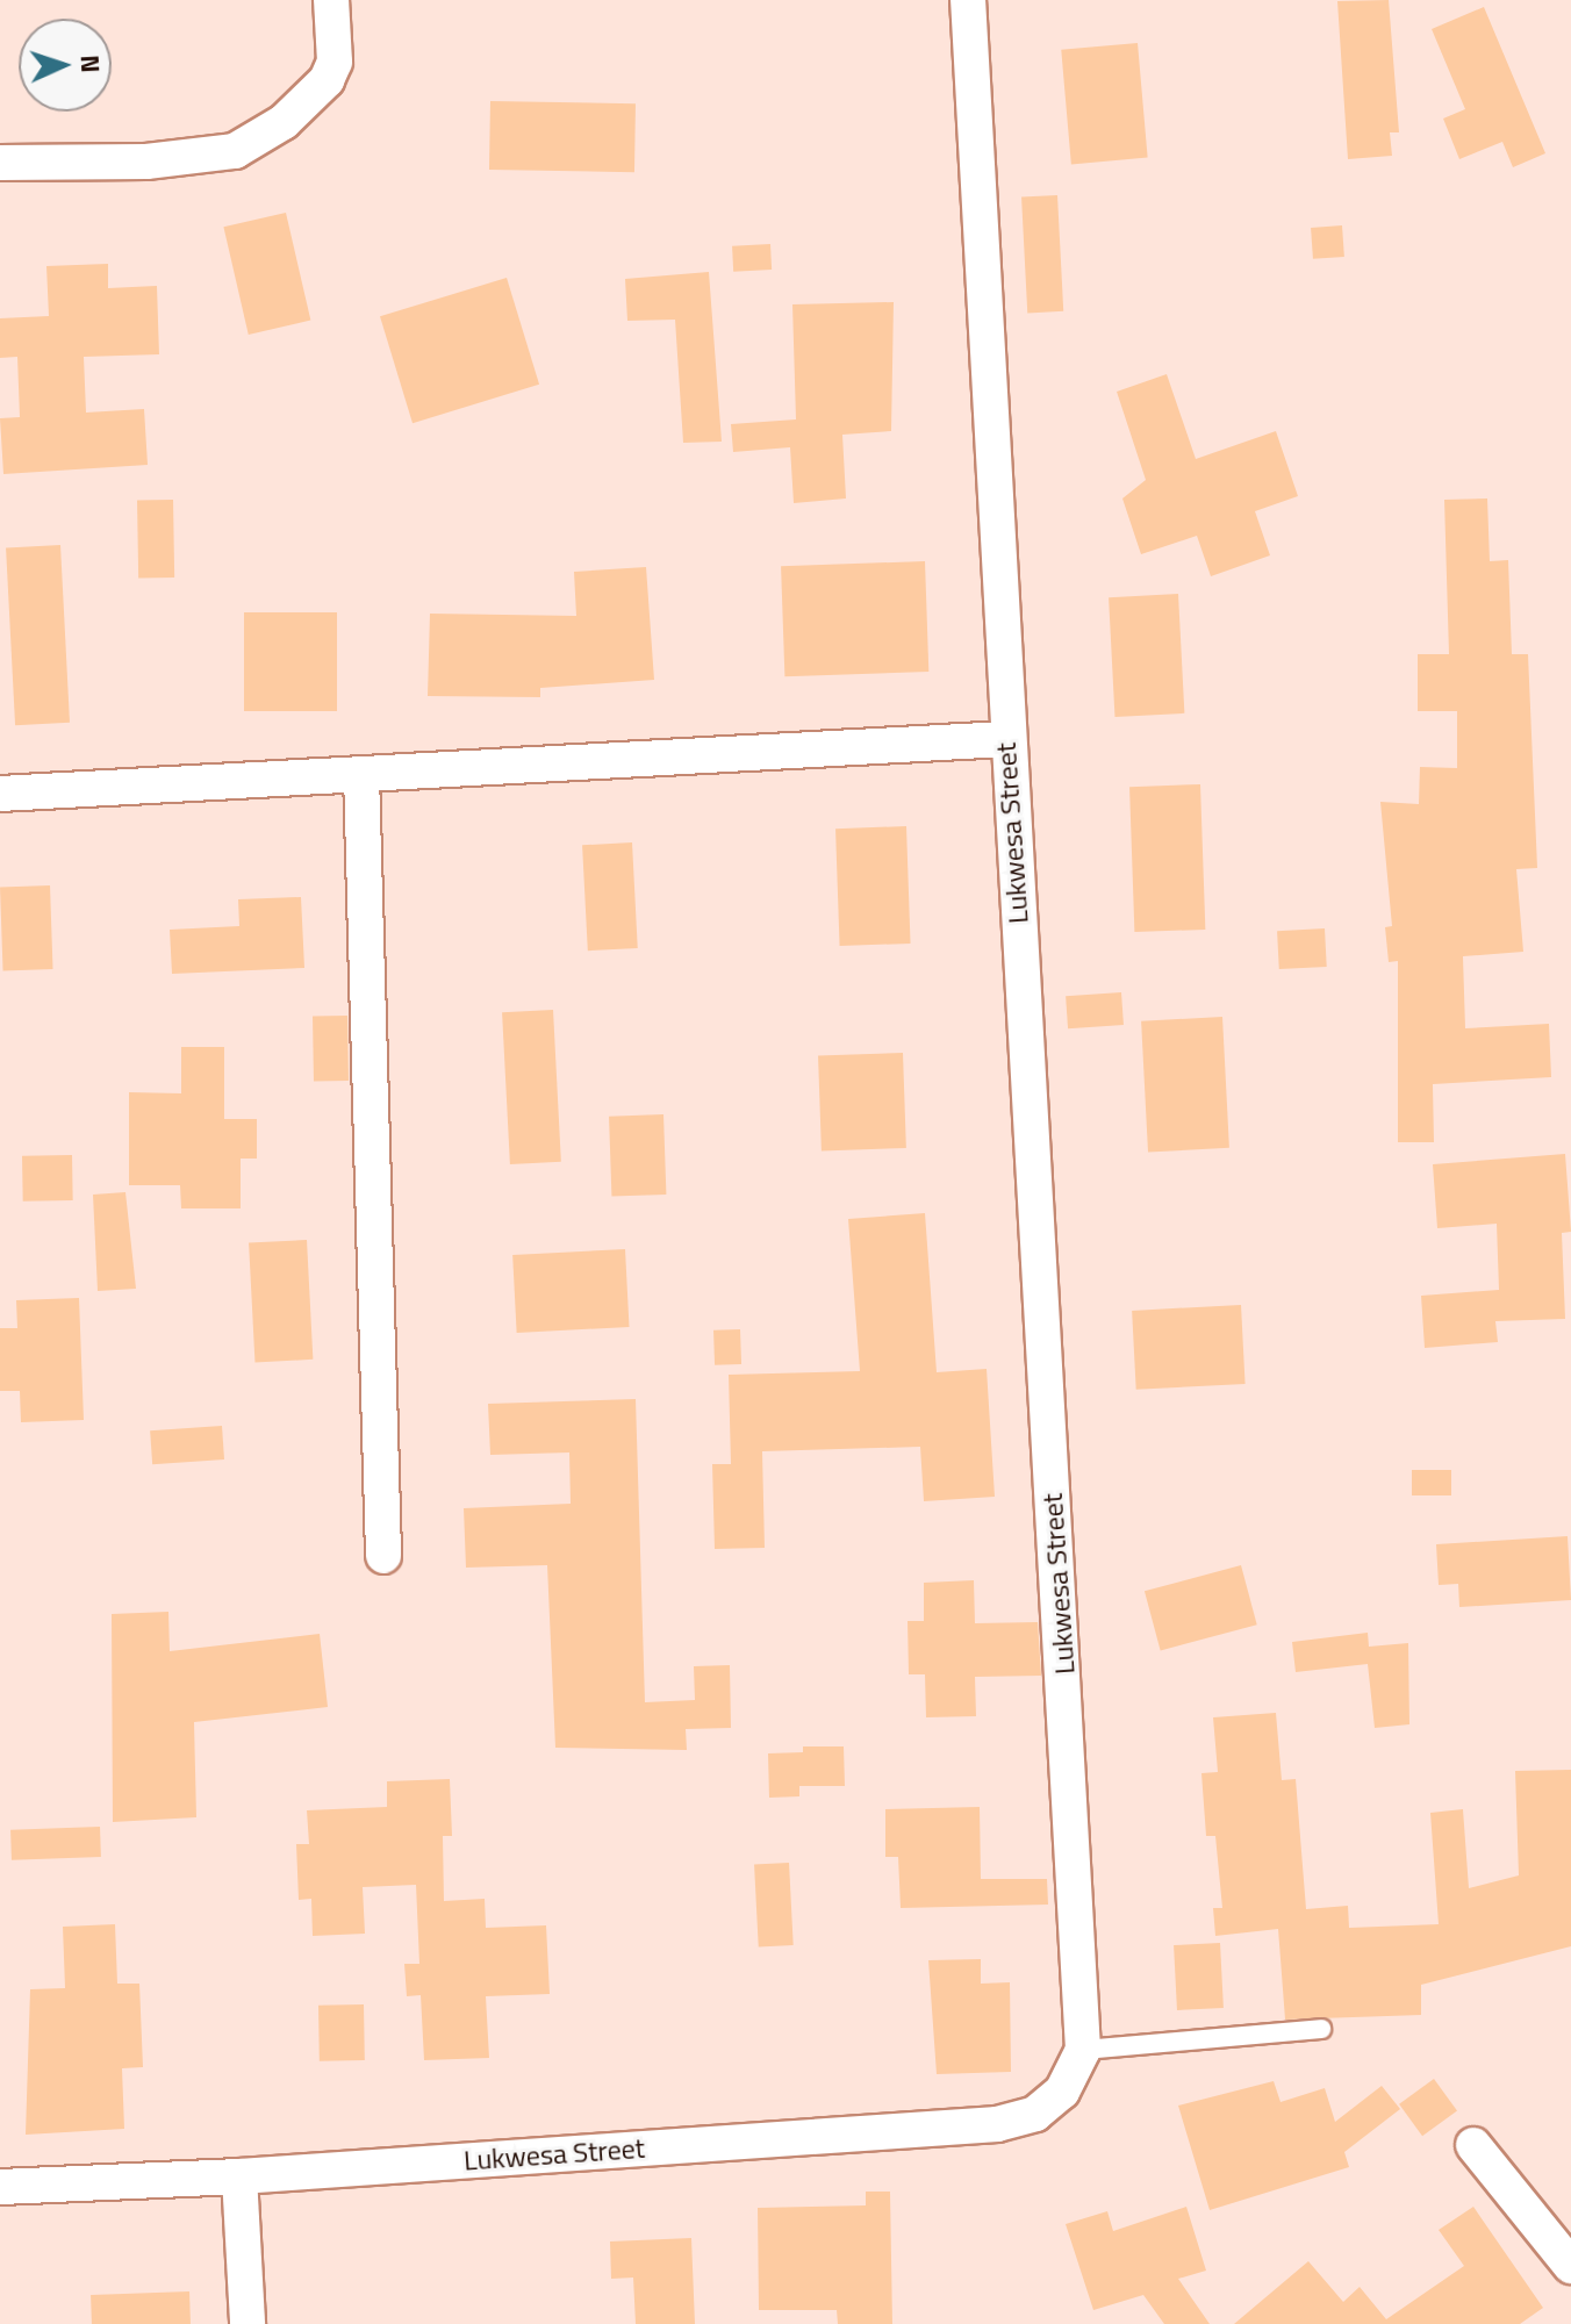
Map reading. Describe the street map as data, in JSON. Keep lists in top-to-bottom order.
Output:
{
  "streets": {
    "street": ["Lukwesa Street"]
  },
  "north": "right"
}
